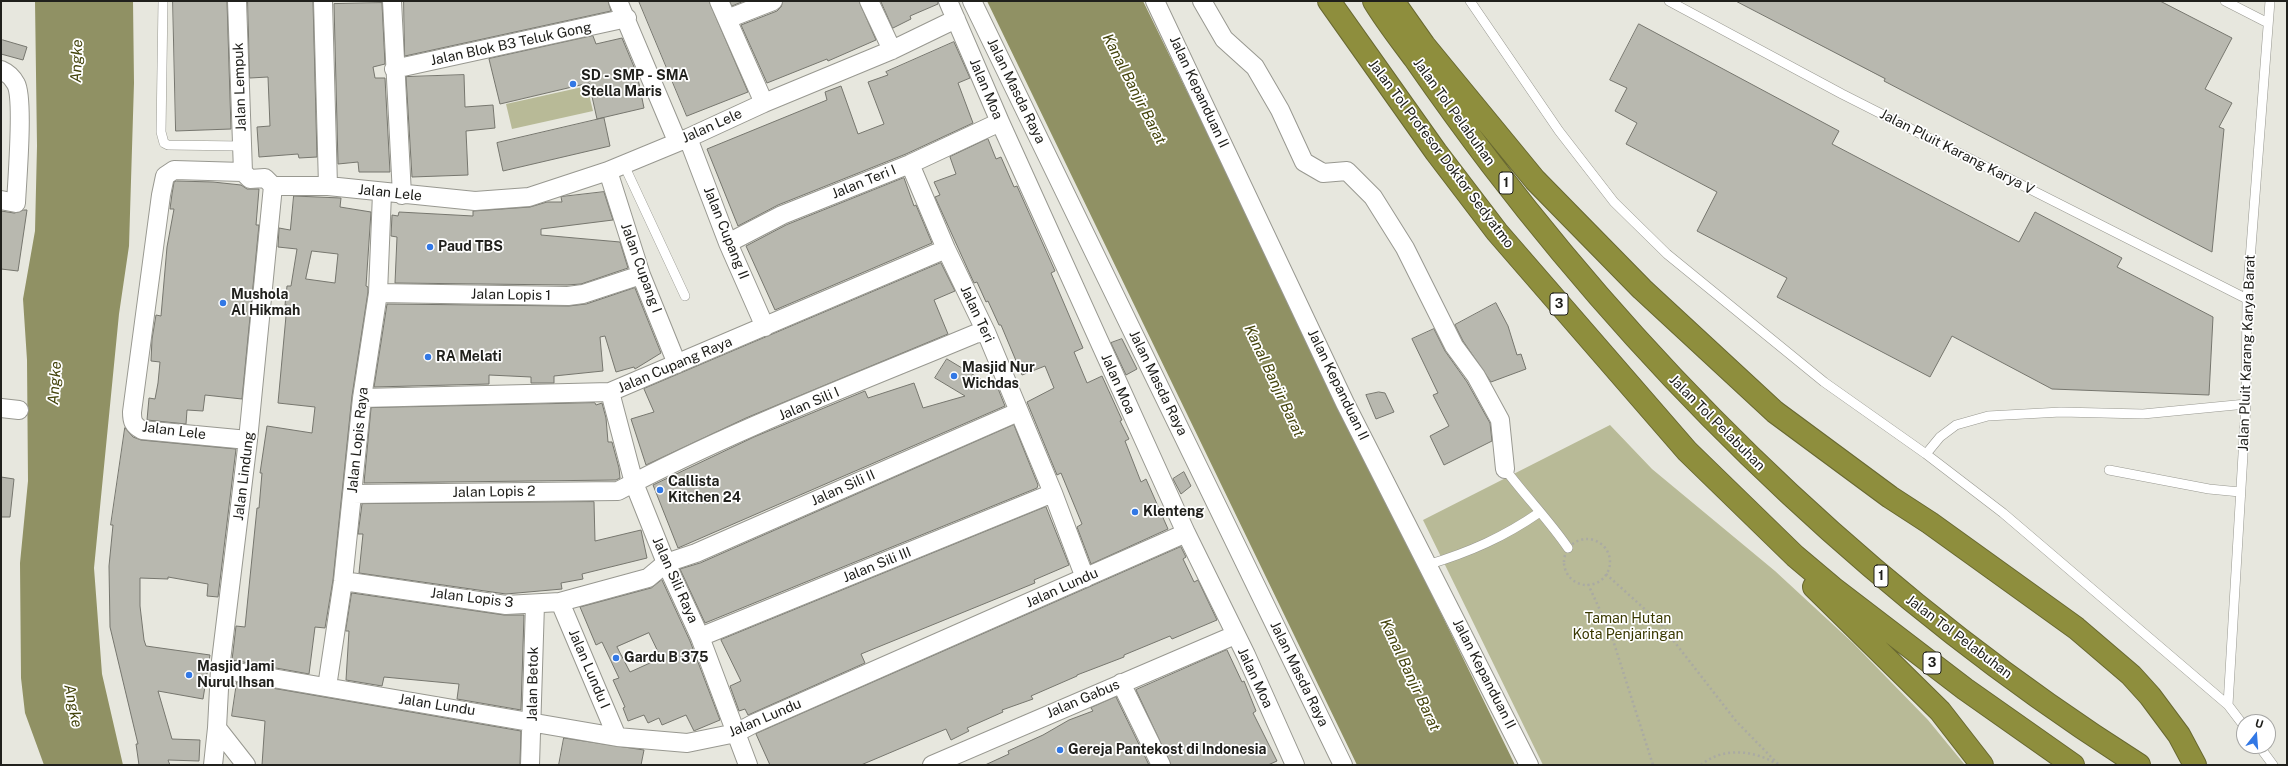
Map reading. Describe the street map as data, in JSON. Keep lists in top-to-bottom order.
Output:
{
  "streets": {
    "highway": [
      "Jalan Tol Pelabuhan",
      "Jalan Tol Profesor Doktor Sedyatmo",
      "1",
      "3"
    ],
    "street": [
      "Jalan Blok B3 Teluk Gong",
      "Jalan Lempuk",
      "Jalan Moa",
      "Jalan Masda Raya",
      "Jalan Kepanduan II",
      "Jalan Lele",
      "Jalan Teri I",
      "Jalan Cupang II",
      "Jalan Cupang I",
      "Jalan Lopis 1",
      "Jalan Teri",
      "Jalan Cupang Raya",
      "Jalan Sili I",
      "Jalan Lopis Raya",
      "Jalan Lindung",
      "Jalan Sili II",
      "Jalan Lopis 2",
      "Jalan Sili III",
      "Jalan Sili Raya",
      "Jalan Lundu",
      "Jalan Lopis 3",
      "Jalan Lundu I",
      "Jalan Betok",
      "Jalan Gabus"
    ],
    "lane": ["Jalan Pluit Karang Karya V", "Jalan Pluit Karang Karya Barat"]
  },
  "crossings": [
    ["Jalan Blok B3 Teluk Gong", "Jalan Cupang II"],
    ["Jalan Lempuk", "Jalan Lele"],
    ["Jalan Moa", "Jalan Lele"],
    ["Jalan Moa", "Jalan Teri I"],
    ["Jalan Moa", "Jalan Lundu"],
    ["Jalan Moa", "Jalan Gabus"],
    ["Jalan Lele", "Jalan Cupang II"],
    ["Jalan Lele", "Jalan Cupang I"],
    ["Jalan Lele", "Jalan Lopis Raya"],
    ["Jalan Lele", "Jalan Lindung"],
    ["Jalan Pluit Karang Karya V", "Jalan Pluit Karang Karya Barat"],
    ["Jalan Teri I", "Jalan Cupang II"],
    ["Jalan Teri I", "Jalan Teri"],
    ["Jalan Cupang II", "Jalan Cupang Raya"],
    ["Jalan Cupang I", "Jalan Lopis 1"],
    ["Jalan Cupang I", "Jalan Cupang Raya"],
    ["Jalan Lopis 1", "Jalan Lopis Raya"],
    ["Jalan Teri", "Jalan Cupang Raya"],
    ["Jalan Teri", "Jalan Sili I"],
    ["Jalan Teri", "Jalan Sili II"],
    ["Jalan Teri", "Jalan Sili III"],
    ["Jalan Teri", "Jalan Lundu"],
    ["Jalan Cupang Raya", "Jalan Lopis Raya"],
    ["Jalan Cupang Raya", "Jalan Sili Raya"],
    ["Jalan Sili I", "Jalan Lopis 2"],
    ["Jalan Sili I", "Jalan Sili Raya"],
    ["Jalan Lopis Raya", "Jalan Lopis 2"],
    ["Jalan Lopis Raya", "Jalan Lundu"],
    ["Jalan Lopis Raya", "Jalan Lopis 3"],
    ["Jalan Lindung", "Jalan Lundu"],
    ["Jalan Sili II", "Jalan Sili Raya"],
    ["Jalan Sili II", "Jalan Lopis 3"],
    ["Jalan Lopis 2", "Jalan Sili Raya"],
    ["Jalan Sili III", "Jalan Sili Raya"],
    ["Jalan Sili Raya", "Jalan Lundu"],
    ["Jalan Sili Raya", "Jalan Lopis 3"],
    ["Jalan Lundu", "Jalan Lundu I"],
    ["Jalan Lundu", "Jalan Betok"],
    ["Jalan Lopis 3", "Jalan Lundu I"],
    ["Jalan Lopis 3", "Jalan Betok"]
  ],
  "water": ["Angke", "Kanal Banjir Barat"],
  "parks": ["Taman Hutan Kota Penjaringan"],
  "places": [
    "SD - SMP - SMA Stella Maris",
    "Paud TBS",
    "Mushola Al Hikmah",
    "RA Melati",
    "Masjid Nur Wichdas",
    "Callista Kitchen 24",
    "Klenteng",
    "Gardu B 375",
    "Masjid Jami Nurul Ihsan",
    "Gereja Pantekost di Indonesia"
  ],
  "north": "top"
}
